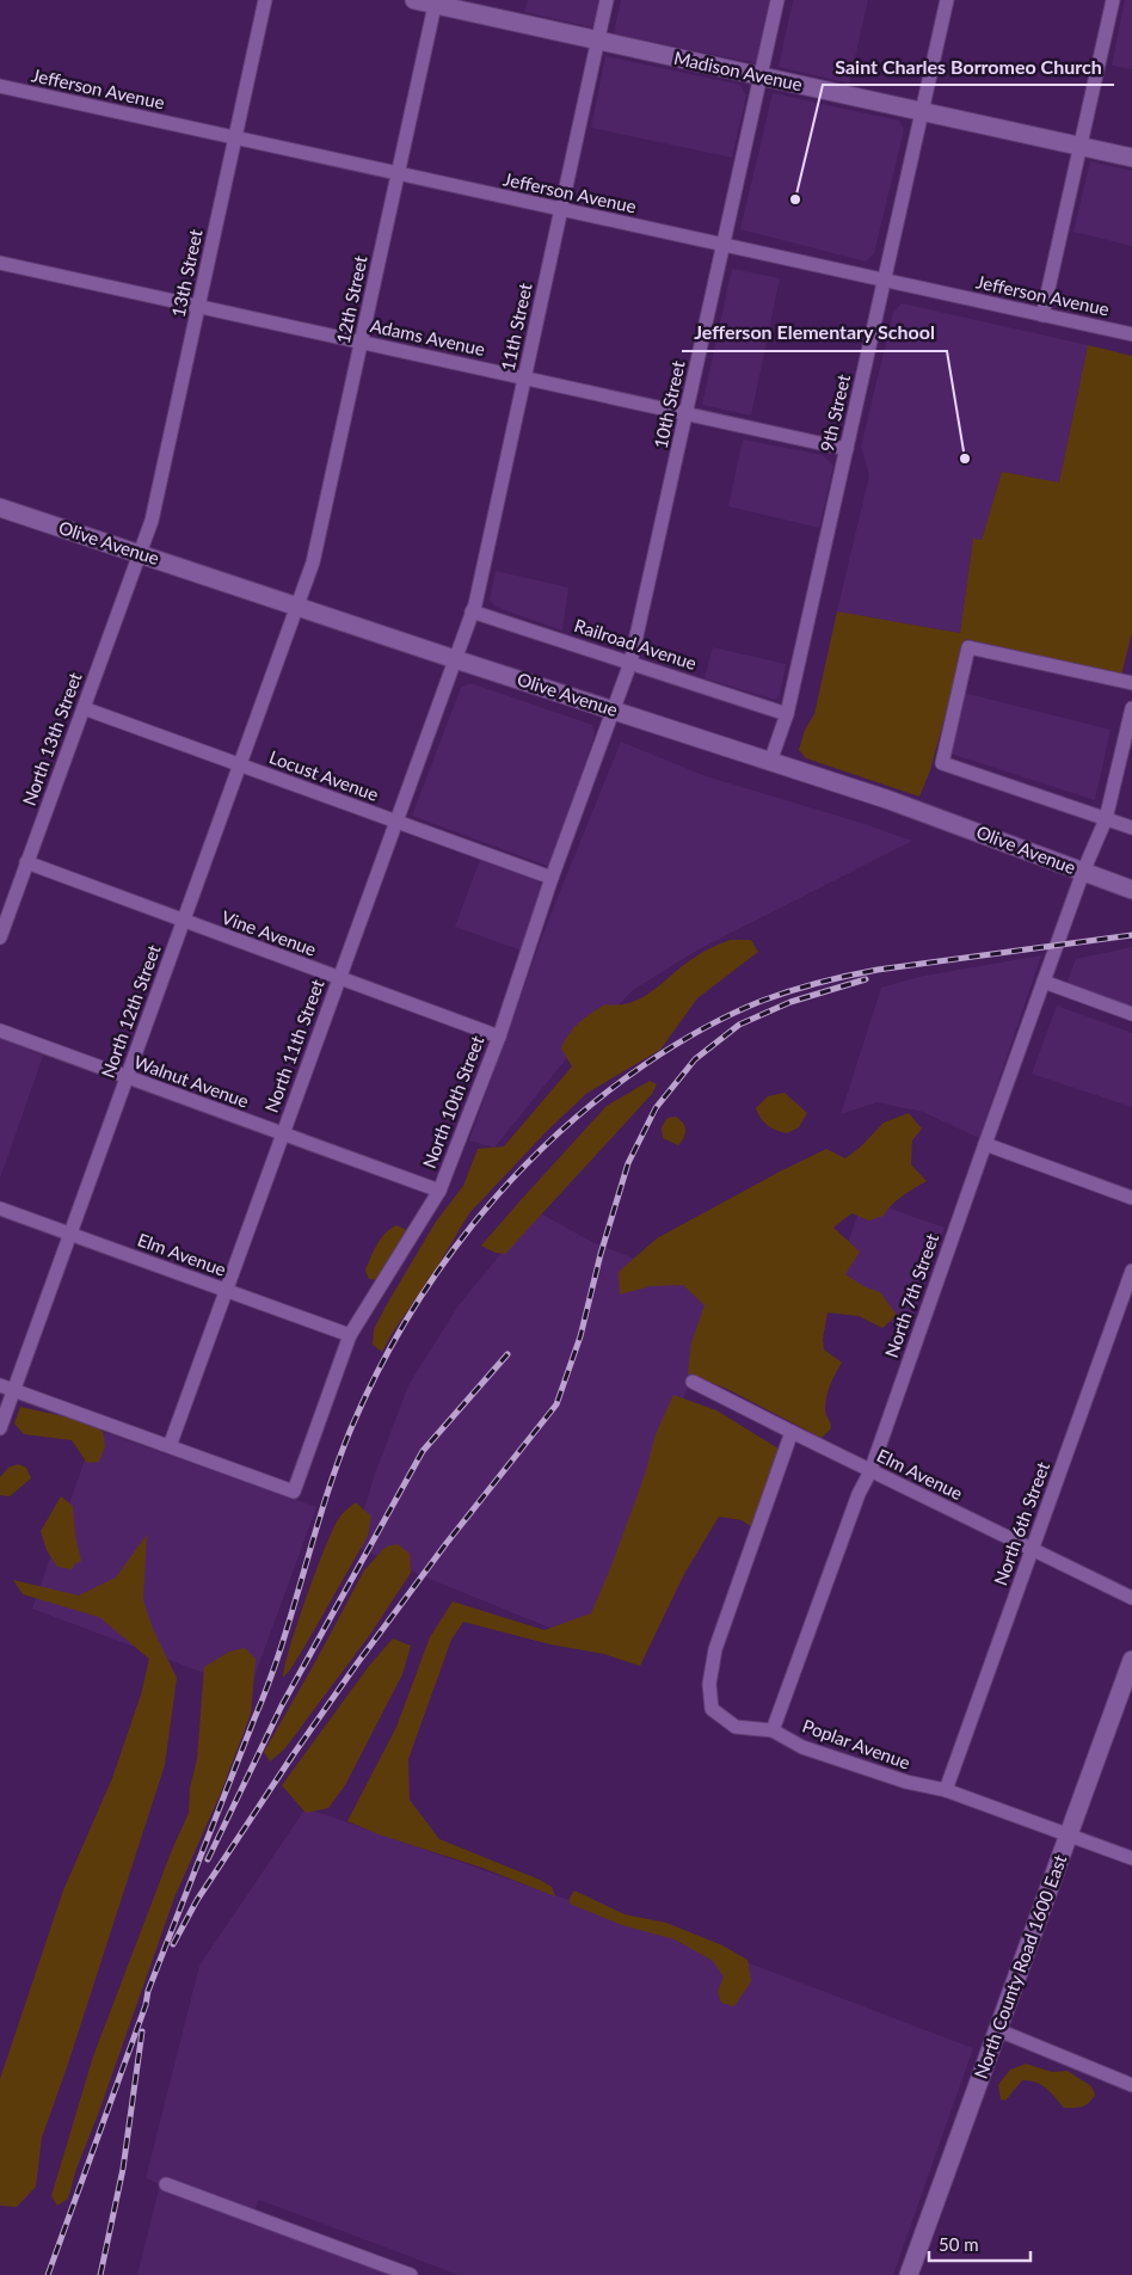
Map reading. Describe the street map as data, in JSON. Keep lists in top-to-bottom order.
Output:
{
  "streets": {
    "main road": ["Madison Avenue", "Olive Avenue", "North County Road 1600 East"],
    "street": [
      "Jefferson Avenue",
      "13th Street",
      "12th Street",
      "11th Street",
      "Adams Avenue",
      "10th Street",
      "9th Street",
      "Railroad Avenue",
      "North 13th Street",
      "Locust Avenue",
      "Vine Avenue",
      "North 12th Street",
      "North 11th Street",
      "Walnut Avenue",
      "North 10th Street",
      "Elm Avenue",
      "North 7th Street",
      "North 6th Street",
      "Poplar Avenue"
    ]
  },
  "crossings": [
    ["Madison Avenue", "12th Street"],
    ["Madison Avenue", "11th Street"],
    ["Madison Avenue", "10th Street"],
    ["Madison Avenue", "9th Street"],
    ["Jefferson Avenue", "13th Street"],
    ["Jefferson Avenue", "12th Street"],
    ["Jefferson Avenue", "11th Street"],
    ["Jefferson Avenue", "10th Street"],
    ["Jefferson Avenue", "9th Street"],
    ["13th Street", "Adams Avenue"],
    ["13th Street", "Olive Avenue"],
    ["13th Street", "North 13th Street"],
    ["12th Street", "Adams Avenue"],
    ["12th Street", "Olive Avenue"],
    ["12th Street", "North 12th Street"],
    ["11th Street", "Adams Avenue"],
    ["11th Street", "Olive Avenue"],
    ["11th Street", "Railroad Avenue"],
    ["11th Street", "North 11th Street"],
    ["Adams Avenue", "10th Street"],
    ["Adams Avenue", "9th Street"],
    ["10th Street", "Olive Avenue"],
    ["10th Street", "Railroad Avenue"],
    ["10th Street", "North 10th Street"],
    ["9th Street", "Olive Avenue"],
    ["9th Street", "Railroad Avenue"],
    ["Olive Avenue", "North 13th Street"],
    ["Olive Avenue", "North 12th Street"],
    ["Olive Avenue", "North 11th Street"],
    ["Olive Avenue", "North 10th Street"],
    ["Olive Avenue", "North 7th Street"],
    ["North 13th Street", "Locust Avenue"],
    ["North 13th Street", "Vine Avenue"],
    ["Locust Avenue", "North 12th Street"],
    ["Locust Avenue", "North 11th Street"],
    ["Locust Avenue", "North 10th Street"],
    ["Vine Avenue", "North 12th Street"],
    ["Vine Avenue", "North 11th Street"],
    ["Vine Avenue", "North 10th Street"],
    ["North 12th Street", "Walnut Avenue"],
    ["North 12th Street", "Elm Avenue"],
    ["North 11th Street", "Walnut Avenue"],
    ["North 11th Street", "North 10th Street"],
    ["North 11th Street", "Elm Avenue"],
    ["Walnut Avenue", "North 10th Street"],
    ["North 10th Street", "Elm Avenue"],
    ["Elm Avenue", "North 7th Street"],
    ["Elm Avenue", "North 6th Street"],
    ["Elm Avenue", "Poplar Avenue"],
    ["North 7th Street", "Poplar Avenue"],
    ["North 6th Street", "Poplar Avenue"],
    ["Poplar Avenue", "North County Road 1600 East"]
  ],
  "places": ["Saint Charles Borromeo Church", "Jefferson Elementary School"],
  "scale_bar": "50 m"
}
